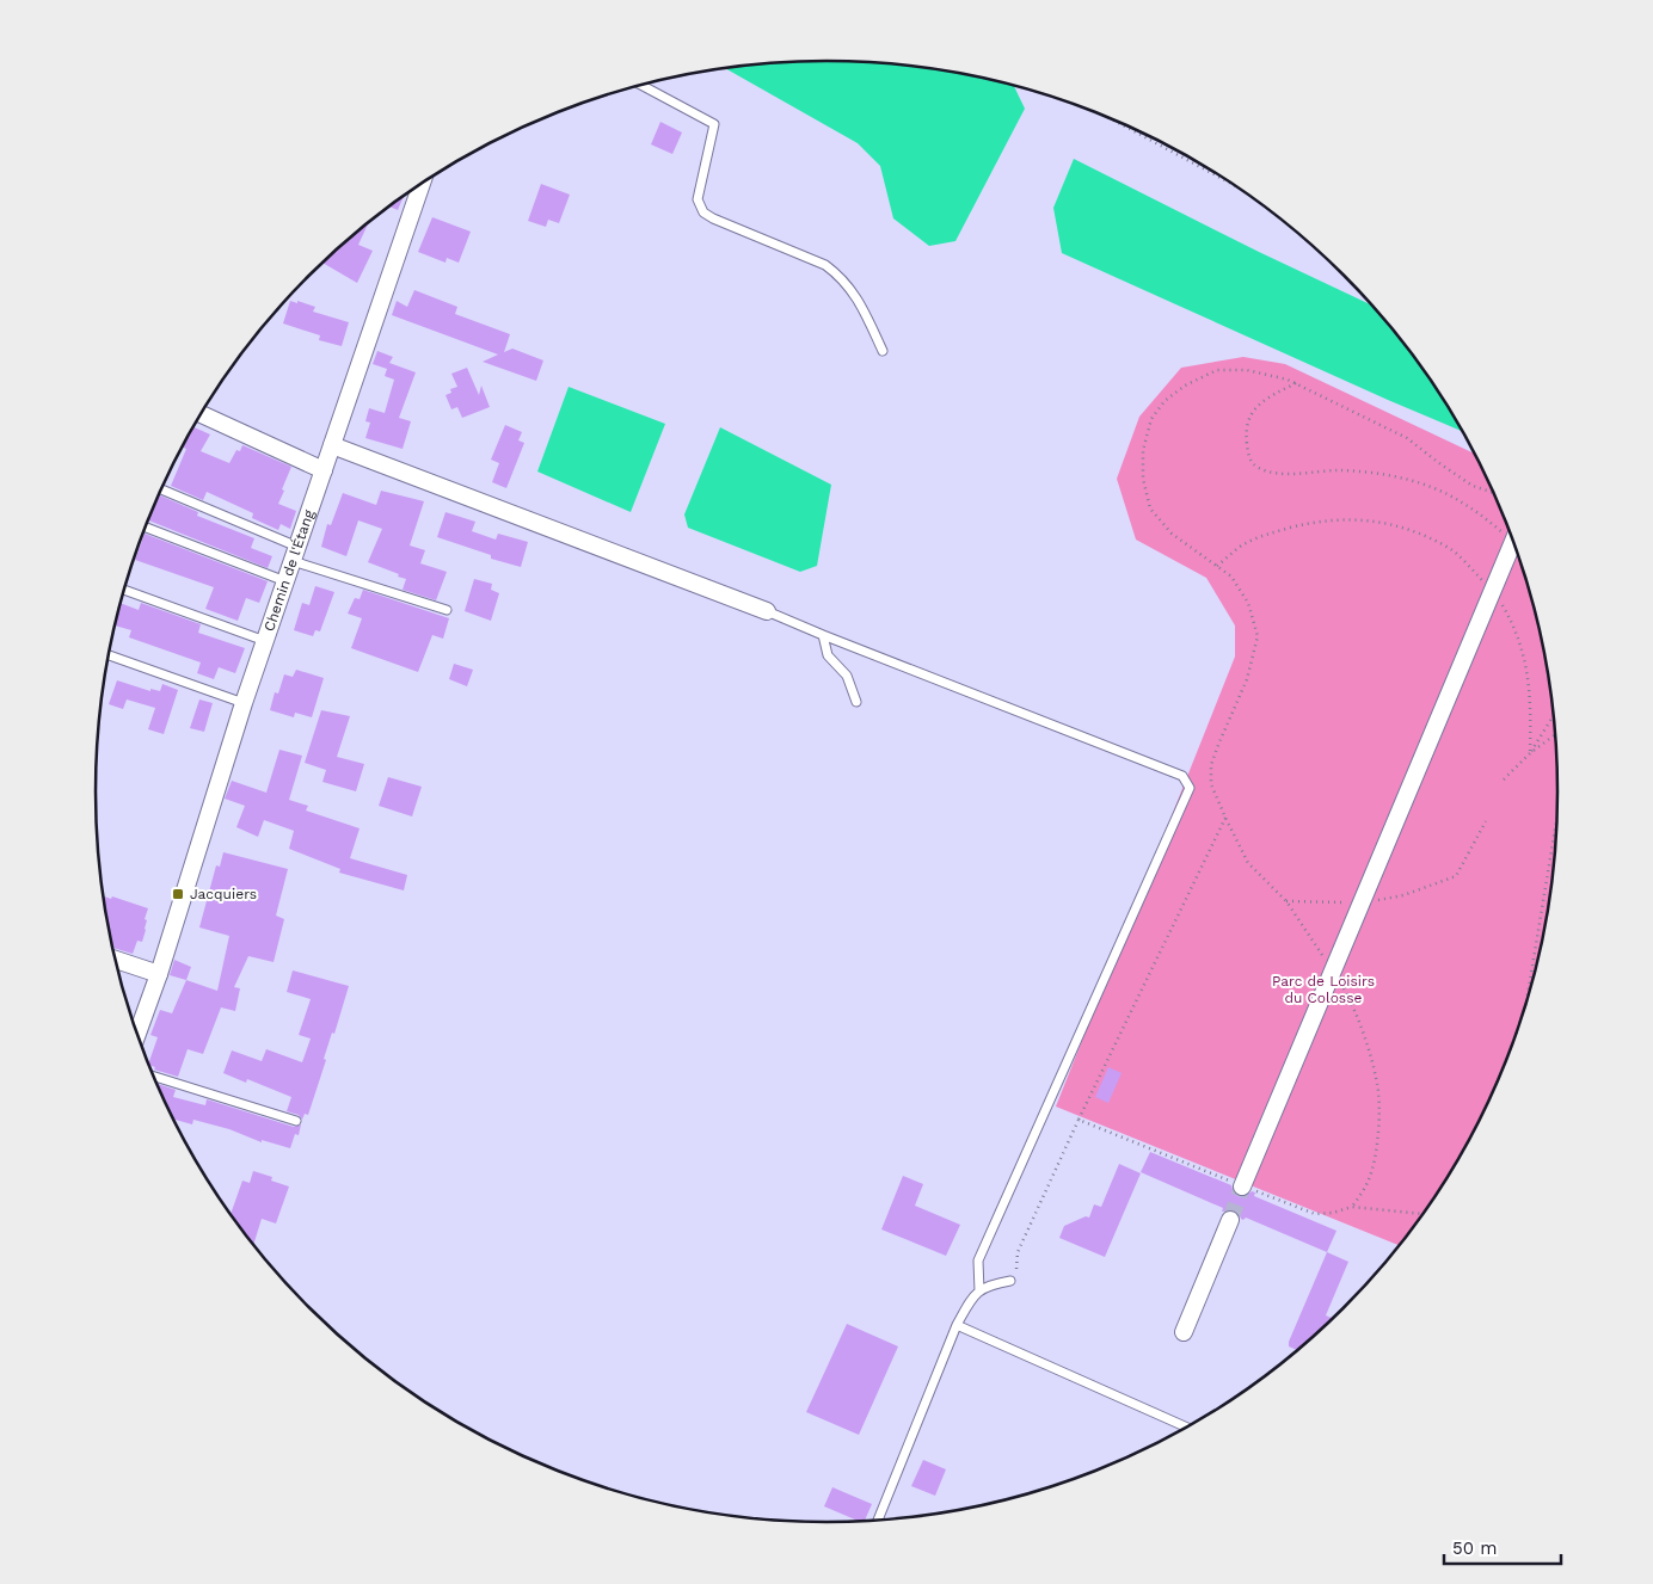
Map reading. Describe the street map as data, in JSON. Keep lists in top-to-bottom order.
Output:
{
  "streets": {
    "street": ["Chemin de l'Étang"]
  },
  "parks": ["Parc de Loisirs du Colosse"],
  "places": {
    "transit": ["Jacquiers"]
  },
  "scale_bar": "50 m"
}
